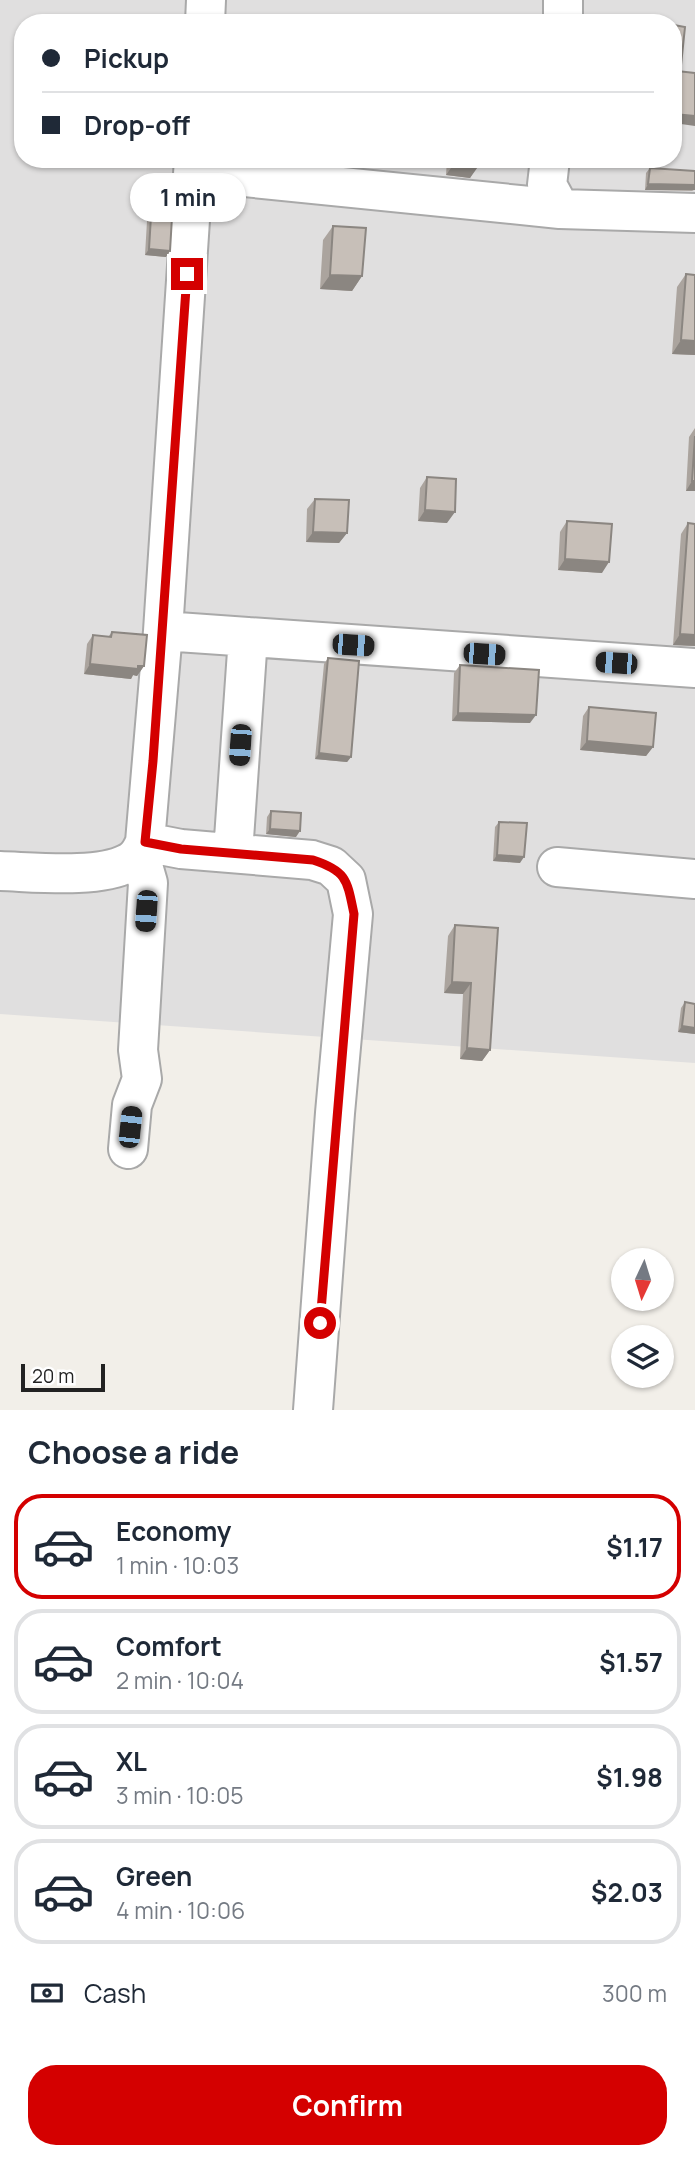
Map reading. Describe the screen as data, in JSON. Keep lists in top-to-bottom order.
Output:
{
  "scale_bar": "20 m",
  "north": "bottom",
  "page": {
    "banner": ["Pickup", "Drop-off"],
    "bubble": "1 min",
    "scale": "20 m",
    "heading": "Choose a ride",
    "list": [
      {
        "name": "Economy",
        "note": "1 min · 10:03",
        "value": "$1.17"
      },
      {
        "name": "Comfort",
        "note": "2 min · 10:04",
        "value": "$1.57"
      },
      {
        "name": "XL",
        "note": "3 min · 10:05",
        "value": "$1.98"
      },
      {
        "name": "Green",
        "note": "4 min · 10:06",
        "value": "$2.03"
      }
    ],
    "pay": ["Cash", "300 m"],
    "buttons": "Confirm"
  }
}
